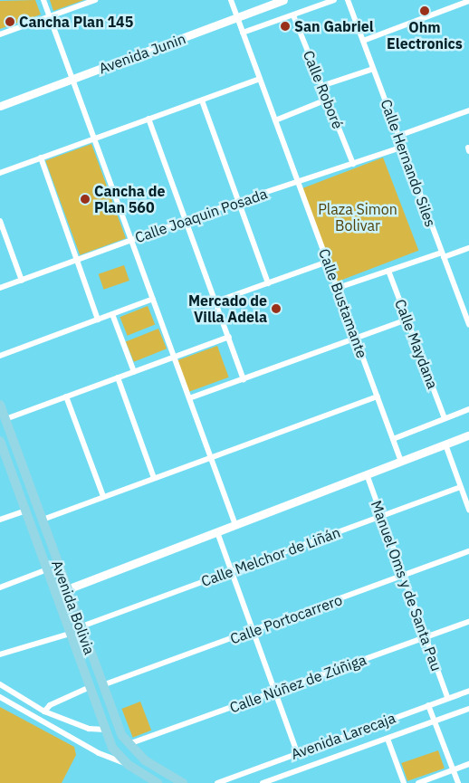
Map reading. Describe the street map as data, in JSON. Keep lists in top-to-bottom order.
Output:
{
  "streets": {
    "main road": ["Avenida Bolivia"],
    "street": [
      "Avenida Junin",
      "Calle Roboré",
      "Calle Hernando Siles",
      "Calle Joaquin Posada",
      "Calle Bustamante",
      "Calle Maydana",
      "Calle Melchor de Liñán",
      "Manuel Oms y de Santa Pau",
      "Calle Portocarrero",
      "Calle Núñez de Zúñiga",
      "Avenida Larecaja"
    ]
  },
  "crossings": [
    ["Avenida Junin", "Calle Bustamante"],
    ["Calle Roboré", "Calle Joaquin Posada"],
    ["Calle Hernando Siles", "Calle Joaquin Posada"],
    ["Calle Joaquin Posada", "Calle Bustamante"],
    ["Calle Melchor de Liñán", "Manuel Oms y de Santa Pau"],
    ["Calle Melchor de Liñán", "Avenida Bolivia"],
    ["Manuel Oms y de Santa Pau", "Calle Portocarrero"],
    ["Manuel Oms y de Santa Pau", "Calle Núñez de Zúñiga"],
    ["Manuel Oms y de Santa Pau", "Avenida Larecaja"],
    ["Avenida Bolivia", "Calle Portocarrero"],
    ["Avenida Bolivia", "Calle Núñez de Zúñiga"]
  ],
  "parks": ["Plaza Simon Bolivar"],
  "places": [
    "Ohm Electronics",
    "Cancha Plan 145",
    "San Gabriel",
    "Cancha de Plan 560",
    "Mercado de Villa Adela"
  ]
}
